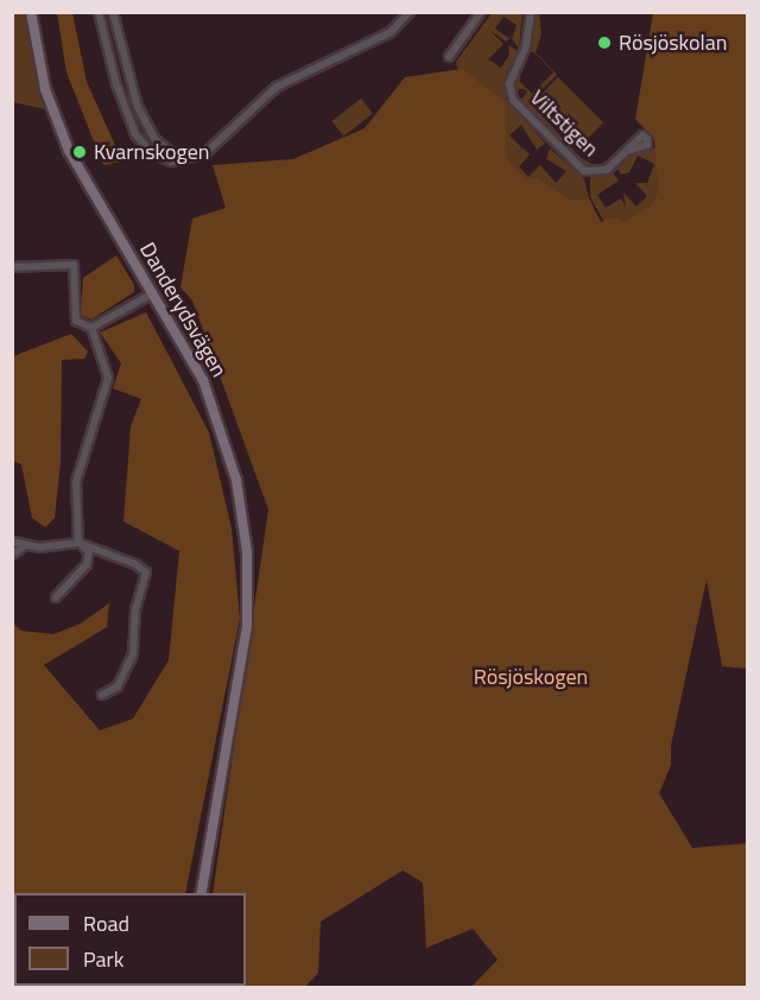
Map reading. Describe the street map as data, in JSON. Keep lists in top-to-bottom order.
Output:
{
  "streets": {
    "main road": ["Danderydsvägen"],
    "street": ["Viltstigen"]
  },
  "parks": ["Rösjöskogen"],
  "places": ["Rösjöskolan", "Kvarnskogen"],
  "legend": ["Road", "Park"]
}
